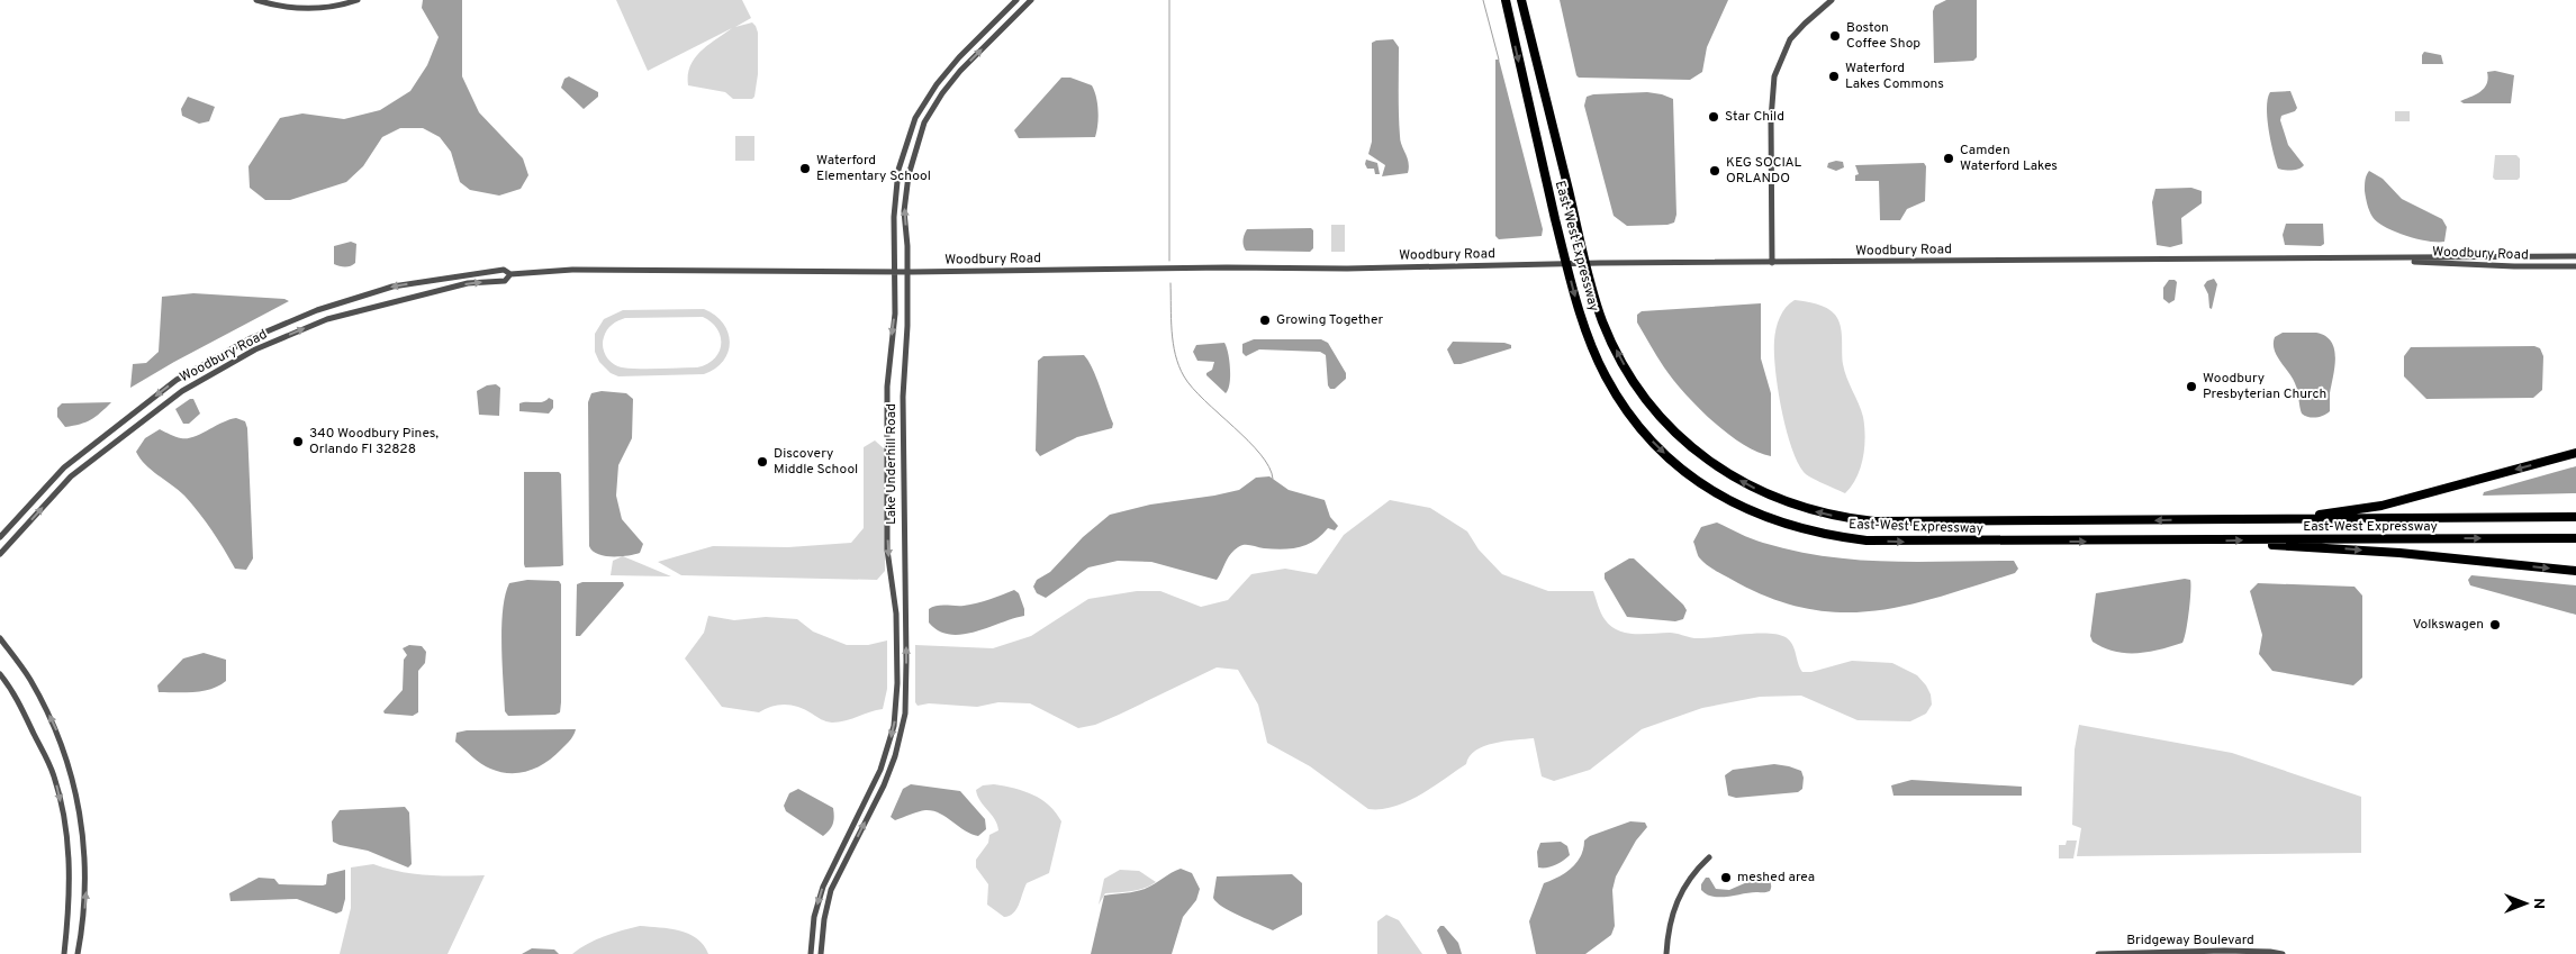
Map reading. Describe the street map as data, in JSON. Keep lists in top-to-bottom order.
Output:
{
  "streets": {
    "highway": ["East-West Expressway"],
    "street": ["Woodbury Road", "Lake Underhill Road", "Bridgeway Boulevard"]
  },
  "crossings": [
    ["Woodbury Road", "Lake Underhill Road"]
  ],
  "places": [
    "Boston Coffee Shop",
    "Waterford Lakes Commons",
    "Star Child",
    "Camden Waterford Lakes",
    "Waterford Elementary School",
    "KEG SOCIAL ORLANDO",
    "Growing Together",
    "Woodbury Presbyterian Church",
    "340 Woodbury Pines, Orlando Fl 32828",
    "Discovery Middle School",
    "Volkswagen",
    "meshed area"
  ],
  "north": "right"
}
